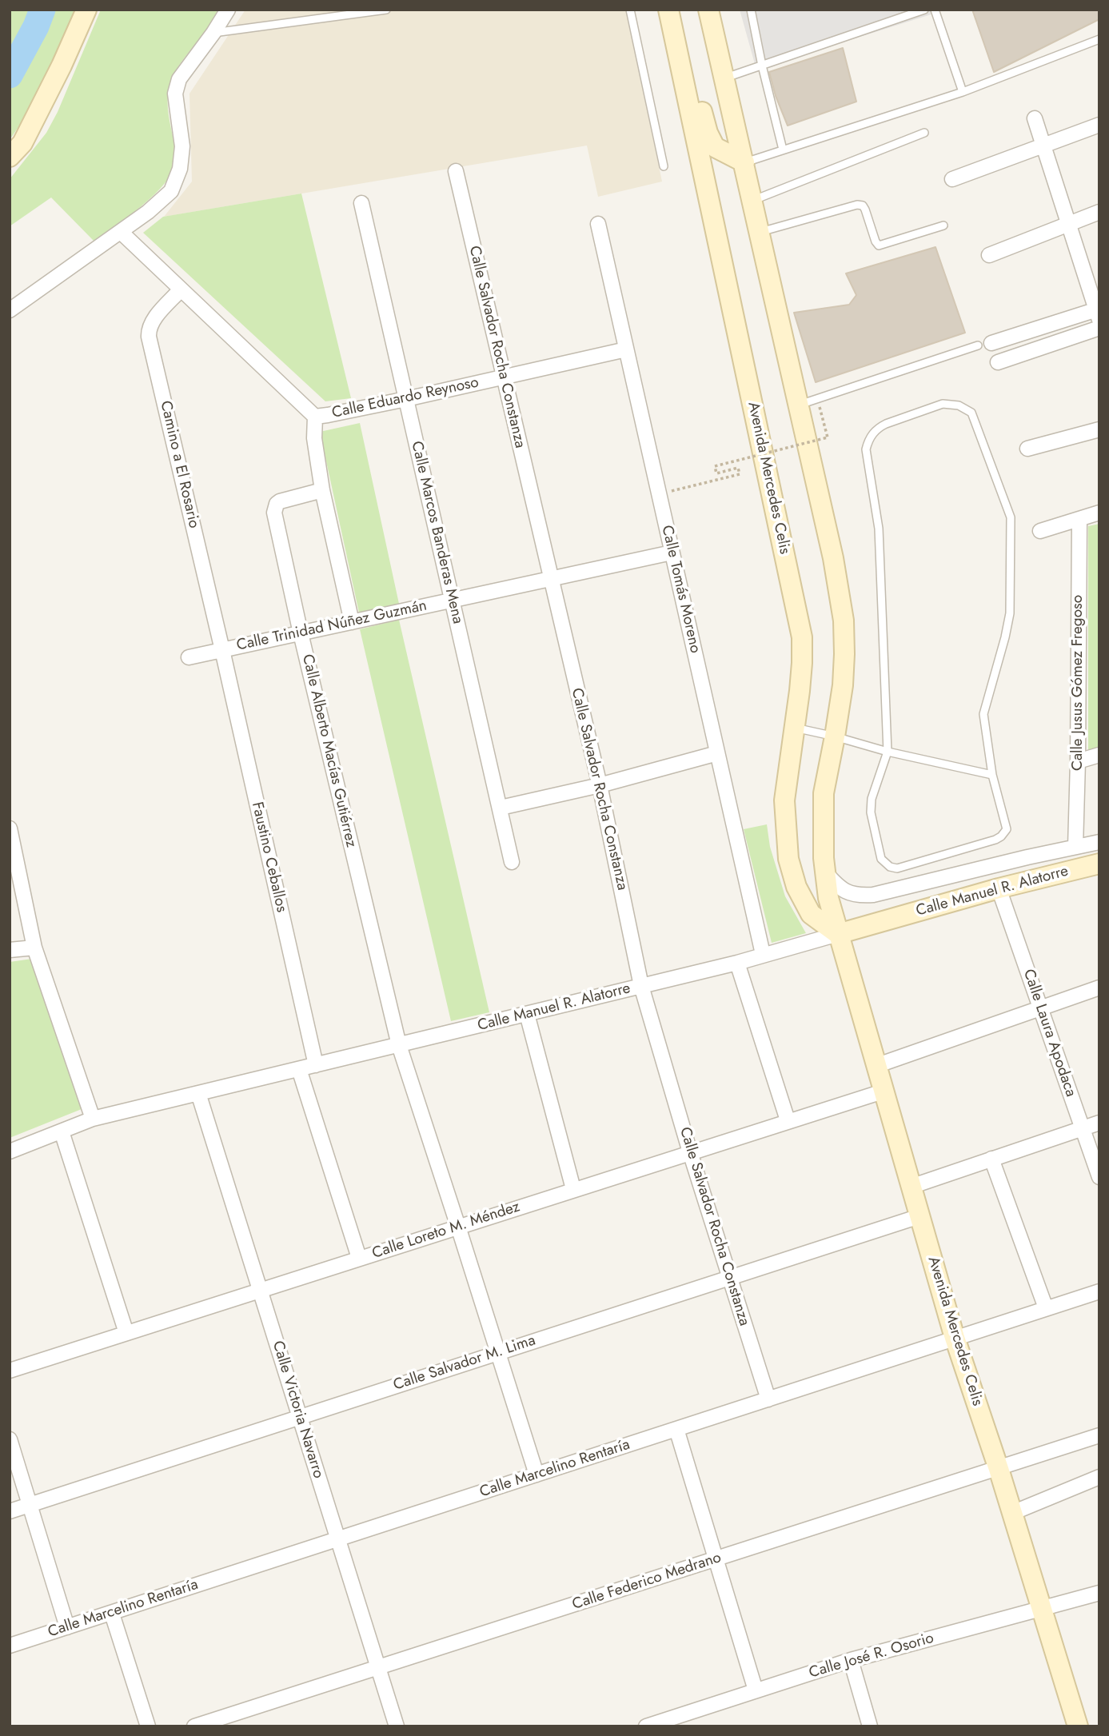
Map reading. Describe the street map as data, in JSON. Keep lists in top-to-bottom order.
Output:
{
  "streets": {
    "main road": ["Avenida Mercedes Celis", "Calle Manuel R. Alatorre"],
    "street": [
      "Calle Salvador Rocha Constanza",
      "Calle Eduardo Reynoso",
      "Camino a El Rosario",
      "Calle Marcos Banderas Mena",
      "Calle Tomás Moreno",
      "Calle Trinidad Núñez Guzmán",
      "Calle Jusus Gómez Fregoso",
      "Calle Alberto Macías Gutiérrez",
      "Faustino Ceballos",
      "Calle Laura Apodaca",
      "Calle Loreto M. Méndez",
      "Calle Salvador M. Lima",
      "Calle Victoria Navarro",
      "Calle Marcelino Rentaría",
      "Calle Federico Medrano",
      "Calle José R. Osorio"
    ]
  },
  "crossings": [
    ["Calle Salvador Rocha Constanza", "Calle Eduardo Reynoso"],
    ["Calle Salvador Rocha Constanza", "Calle Trinidad Núñez Guzmán"],
    ["Calle Salvador Rocha Constanza", "Calle Manuel R. Alatorre"],
    ["Calle Salvador Rocha Constanza", "Calle Loreto M. Méndez"],
    ["Calle Salvador Rocha Constanza", "Calle Salvador M. Lima"],
    ["Calle Salvador Rocha Constanza", "Calle Marcelino Rentaría"],
    ["Calle Eduardo Reynoso", "Calle Marcos Banderas Mena"],
    ["Calle Eduardo Reynoso", "Calle Tomás Moreno"],
    ["Camino a El Rosario", "Calle Trinidad Núñez Guzmán"],
    ["Camino a El Rosario", "Faustino Ceballos"],
    ["Avenida Mercedes Celis", "Calle Manuel R. Alatorre"],
    ["Avenida Mercedes Celis", "Calle Loreto M. Méndez"],
    ["Avenida Mercedes Celis", "Calle Salvador M. Lima"],
    ["Avenida Mercedes Celis", "Calle Marcelino Rentaría"],
    ["Avenida Mercedes Celis", "Calle Federico Medrano"],
    ["Avenida Mercedes Celis", "Calle José R. Osorio"],
    ["Calle Marcos Banderas Mena", "Calle Trinidad Núñez Guzmán"],
    ["Calle Tomás Moreno", "Calle Trinidad Núñez Guzmán"],
    ["Calle Tomás Moreno", "Calle Manuel R. Alatorre"],
    ["Calle Trinidad Núñez Guzmán", "Calle Alberto Macías Gutiérrez"],
    ["Calle Trinidad Núñez Guzmán", "Faustino Ceballos"],
    ["Calle Alberto Macías Gutiérrez", "Calle Manuel R. Alatorre"],
    ["Calle Alberto Macías Gutiérrez", "Calle Loreto M. Méndez"],
    ["Calle Alberto Macías Gutiérrez", "Calle Salvador M. Lima"],
    ["Calle Alberto Macías Gutiérrez", "Calle Marcelino Rentaría"],
    ["Faustino Ceballos", "Calle Manuel R. Alatorre"],
    ["Calle Manuel R. Alatorre", "Calle Laura Apodaca"],
    ["Calle Manuel R. Alatorre", "Calle Victoria Navarro"],
    ["Calle Loreto M. Méndez", "Calle Victoria Navarro"],
    ["Calle Salvador M. Lima", "Calle Victoria Navarro"],
    ["Calle Victoria Navarro", "Calle Marcelino Rentaría"],
    ["Calle Victoria Navarro", "Calle Federico Medrano"]
  ]
}
